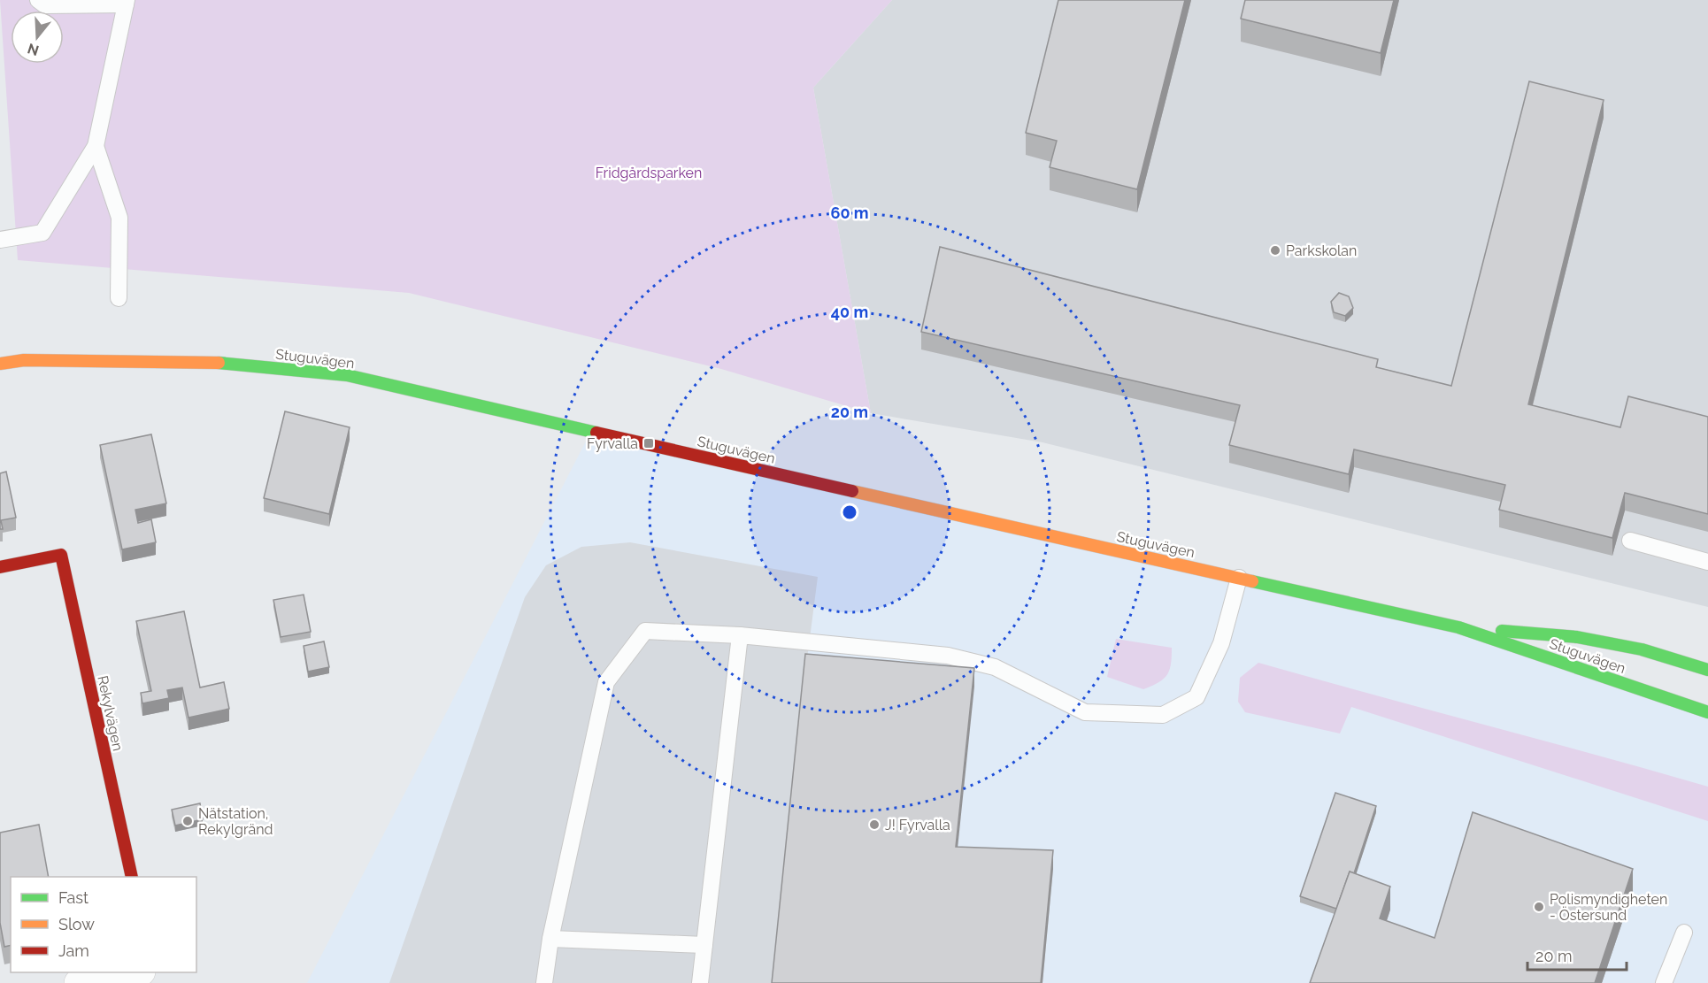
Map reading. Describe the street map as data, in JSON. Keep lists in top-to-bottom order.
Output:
{
  "streets": {
    "main road": ["Stuguvägen", "Rekylvägen"]
  },
  "parks": ["Fridgårdsparken"],
  "places": {
    "other": [
      "Parkskolan",
      "Nätstation, Rekylgränd",
      "J! Fyrvalla",
      "Polismyndigheten - Östersund"
    ],
    "transit": ["Fyrvalla"]
  },
  "legend": ["Fast", "Slow", "Jam"],
  "scale_bar": "20 m",
  "north": "bottom",
  "rings": ["60 m", "40 m", "20 m"]
}
